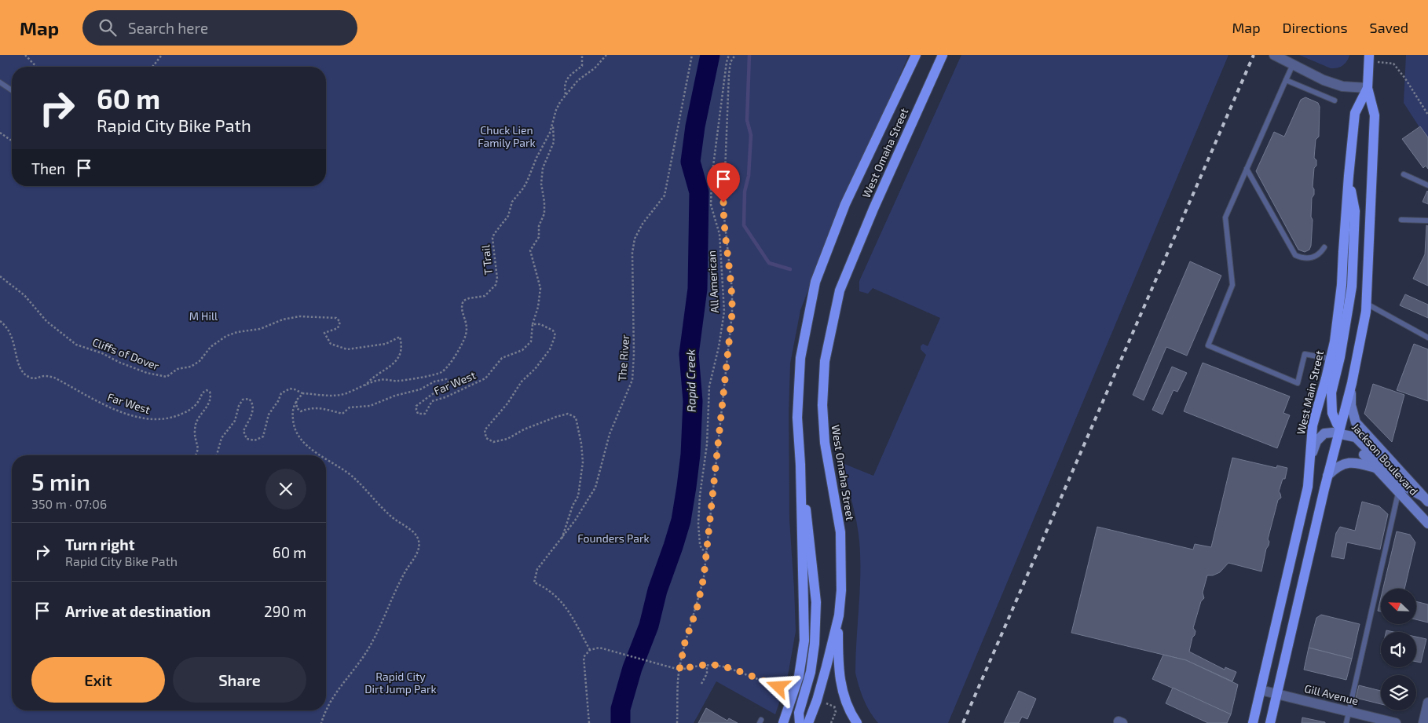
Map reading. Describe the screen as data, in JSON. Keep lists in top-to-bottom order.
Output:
{
  "streets": {
    "main road": ["West Omaha Street", "West Main Street", "Jackson Boulevard"],
    "street": ["Gill Avenue"],
    "path": [
      "T Trail",
      "All American",
      "Cliffs of Dover",
      "The River",
      "Far West"
    ]
  },
  "crossings": [
    ["T Trail", "Cliffs of Dover"],
    ["West Main Street", "Jackson Boulevard"],
    ["West Main Street", "Gill Avenue"]
  ],
  "water": ["Rapid Creek"],
  "parks": [
    "Chuck Lien Family Park",
    "M Hill",
    "Founders Park",
    "Rapid City Dirt Jump Park"
  ],
  "north": "top left",
  "page": {
    "header": "Map",
    "search": "Search here",
    "nav": ["Map", "Directions", "Saved"],
    "turn": ["60 m", "Rapid City Bike Path"],
    "then": "Then",
    "heading": ["5 min", "350 m · 07:06"],
    "list": [
      {
        "name": "Turn right",
        "note": "Rapid City Bike Path",
        "value": "60 m"
      },
      {
        "name": "Arrive at destination",
        "value": "290 m"
      }
    ],
    "buttons": ["Exit", "Share"]
  }
}
